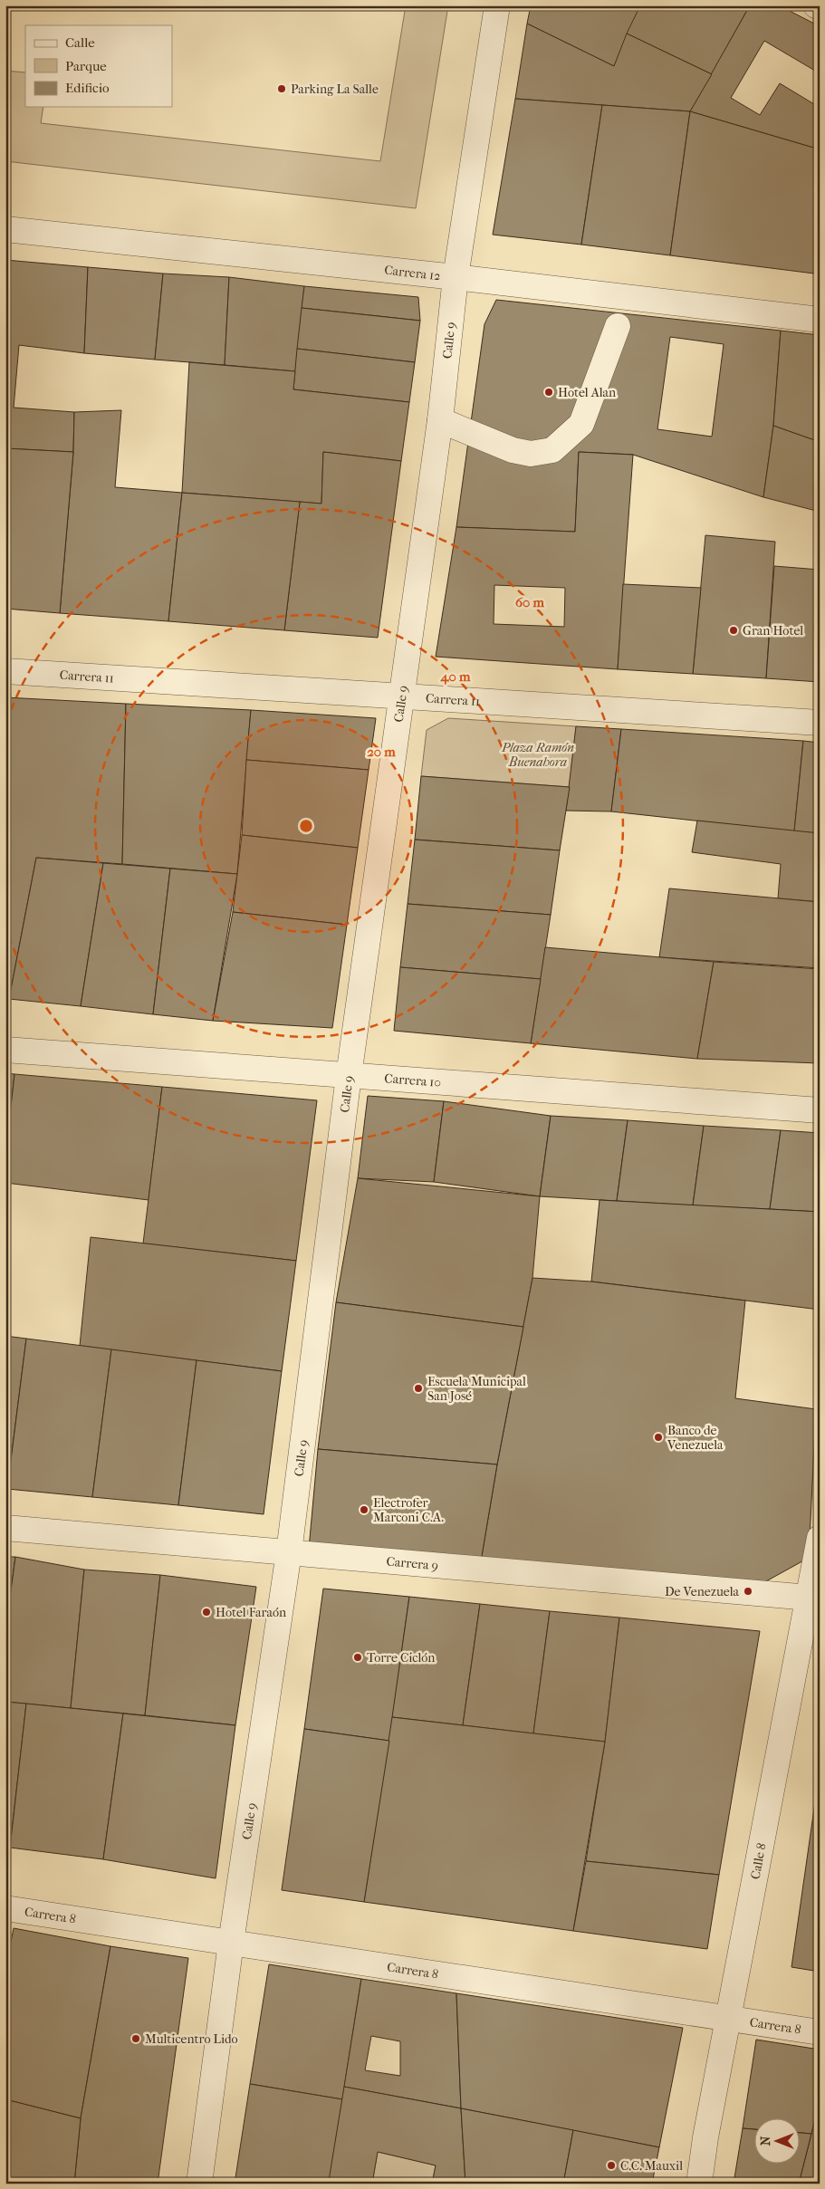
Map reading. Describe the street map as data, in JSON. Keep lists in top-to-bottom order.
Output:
{
  "streets": {
    "street": [
      "Carrera 12",
      "Calle 9",
      "Carrera 11",
      "Carrera 10",
      "Carrera 9",
      "Calle 8",
      "Carrera 8"
    ]
  },
  "crossings": [
    ["Carrera 12", "Calle 9"],
    ["Calle 9", "Carrera 11"],
    ["Calle 9", "Carrera 10"],
    ["Calle 9", "Carrera 9"],
    ["Calle 9", "Carrera 8"],
    ["Carrera 9", "Calle 8"],
    ["Calle 8", "Carrera 8"]
  ],
  "parks": ["Plaza Ramón Buenahora"],
  "places": [
    "Parking La Salle",
    "Hotel Alan",
    "Gran Hotel",
    "Escuela Municipal San José",
    "Banco de Venezuela",
    "Electrofer Marconi C.A.",
    "De Venezuela",
    "Hotel Faraón",
    "Torre Ciclón",
    "Multicentro Lido",
    "C.C. Mauxil"
  ],
  "legend": ["Calle", "Parque", "Edificio"],
  "north": "left",
  "rings": ["60 m", "40 m", "20 m"]
}
